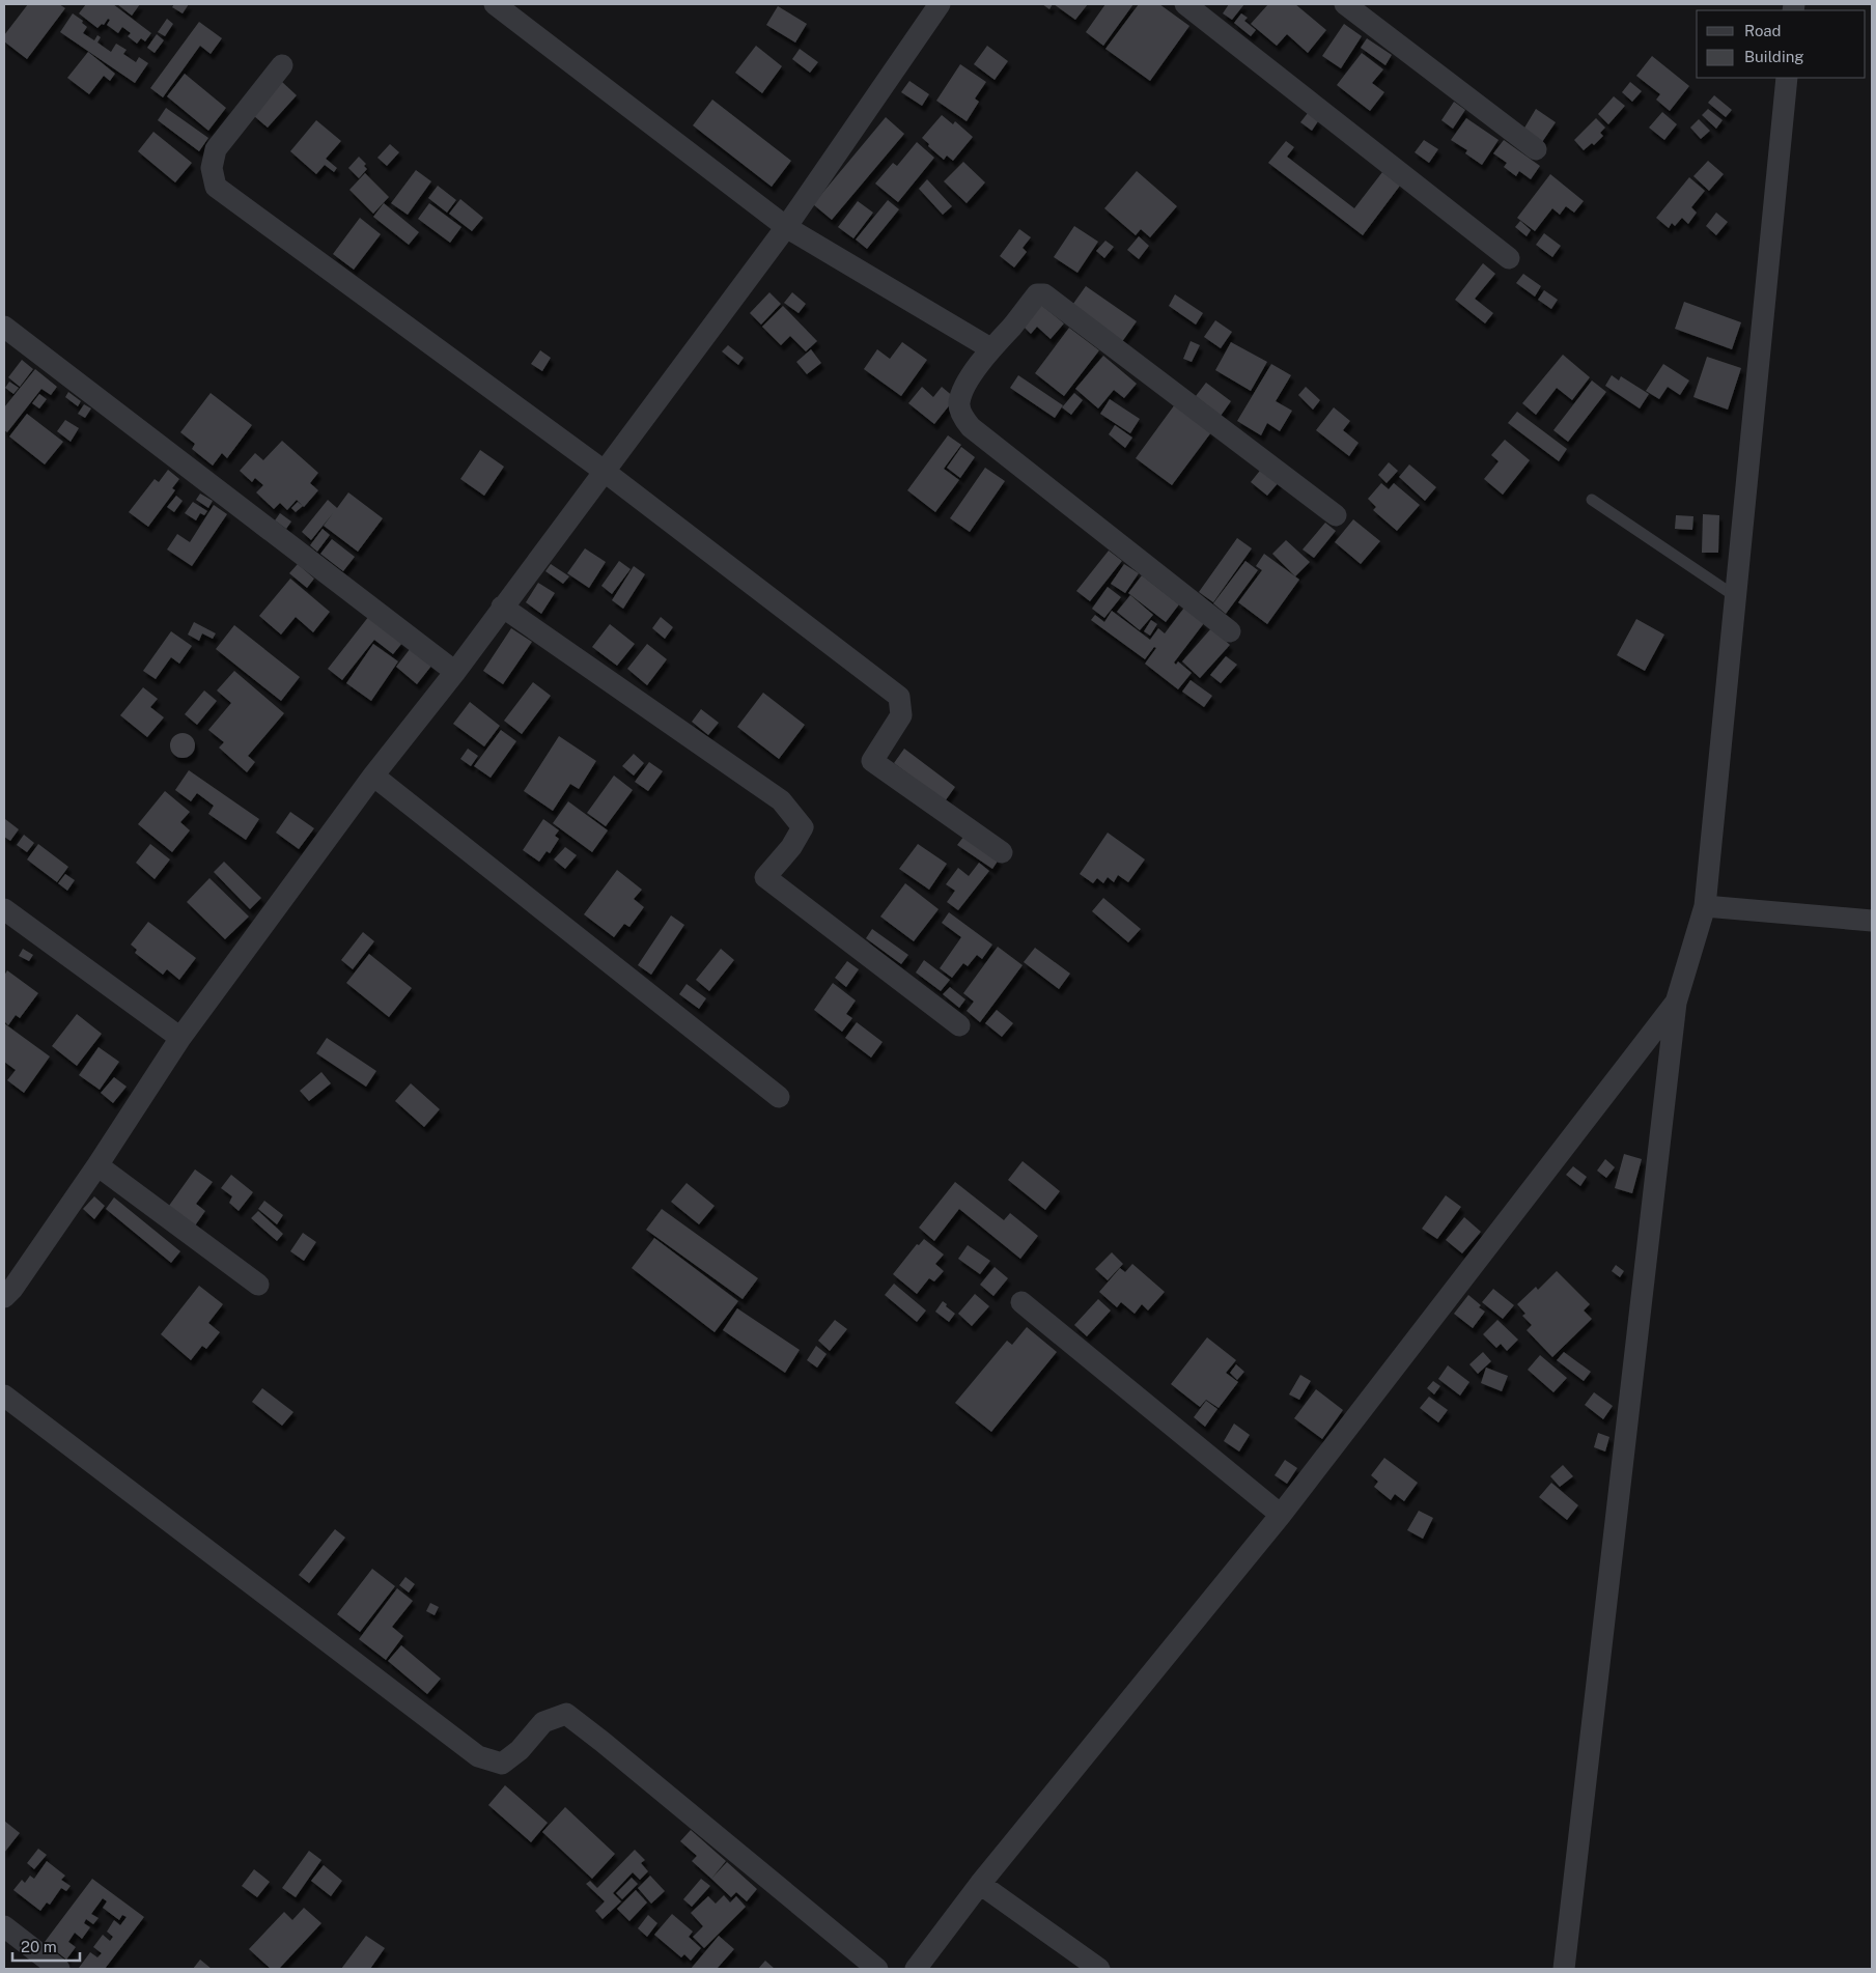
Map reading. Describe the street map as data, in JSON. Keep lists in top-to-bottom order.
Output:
{
  "legend": ["Road", "Building"],
  "scale_bar": "20 m"
}
